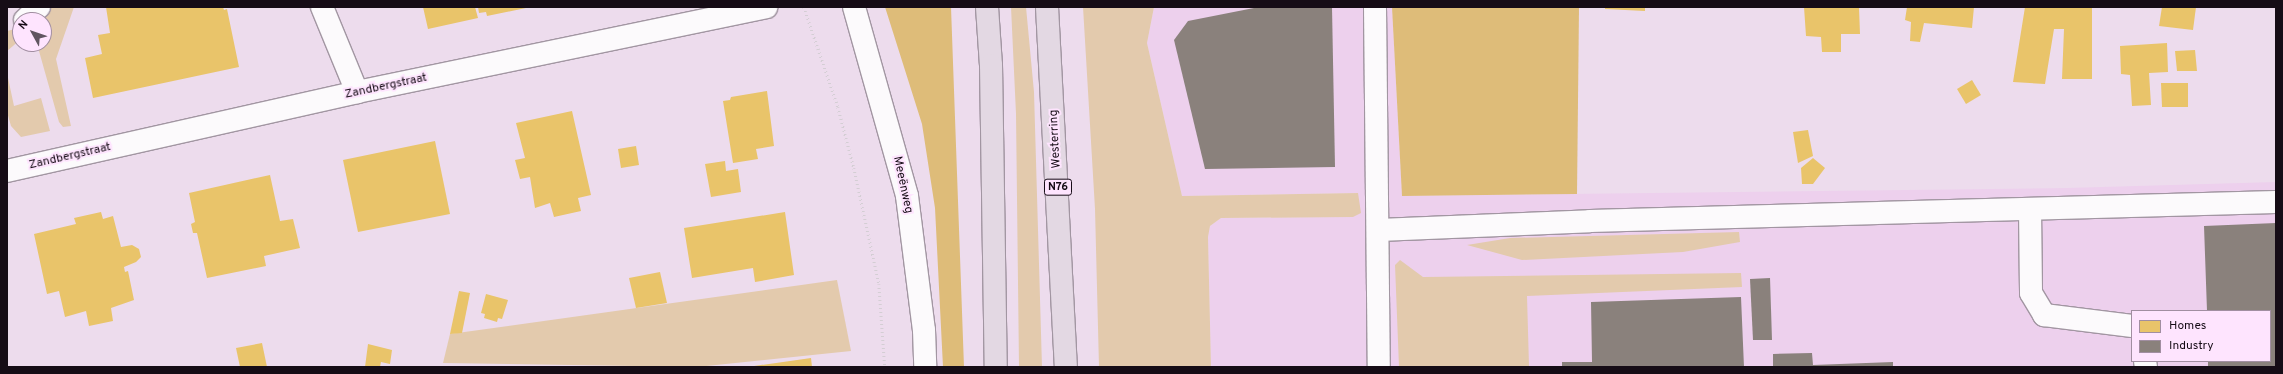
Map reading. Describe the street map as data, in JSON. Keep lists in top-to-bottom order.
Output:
{
  "streets": {
    "highway": ["Westerring", "N76"],
    "street": ["Zandbergstraat", "Meeënweg"]
  },
  "legend": ["Homes", "Industry"],
  "north": "top left"
}
